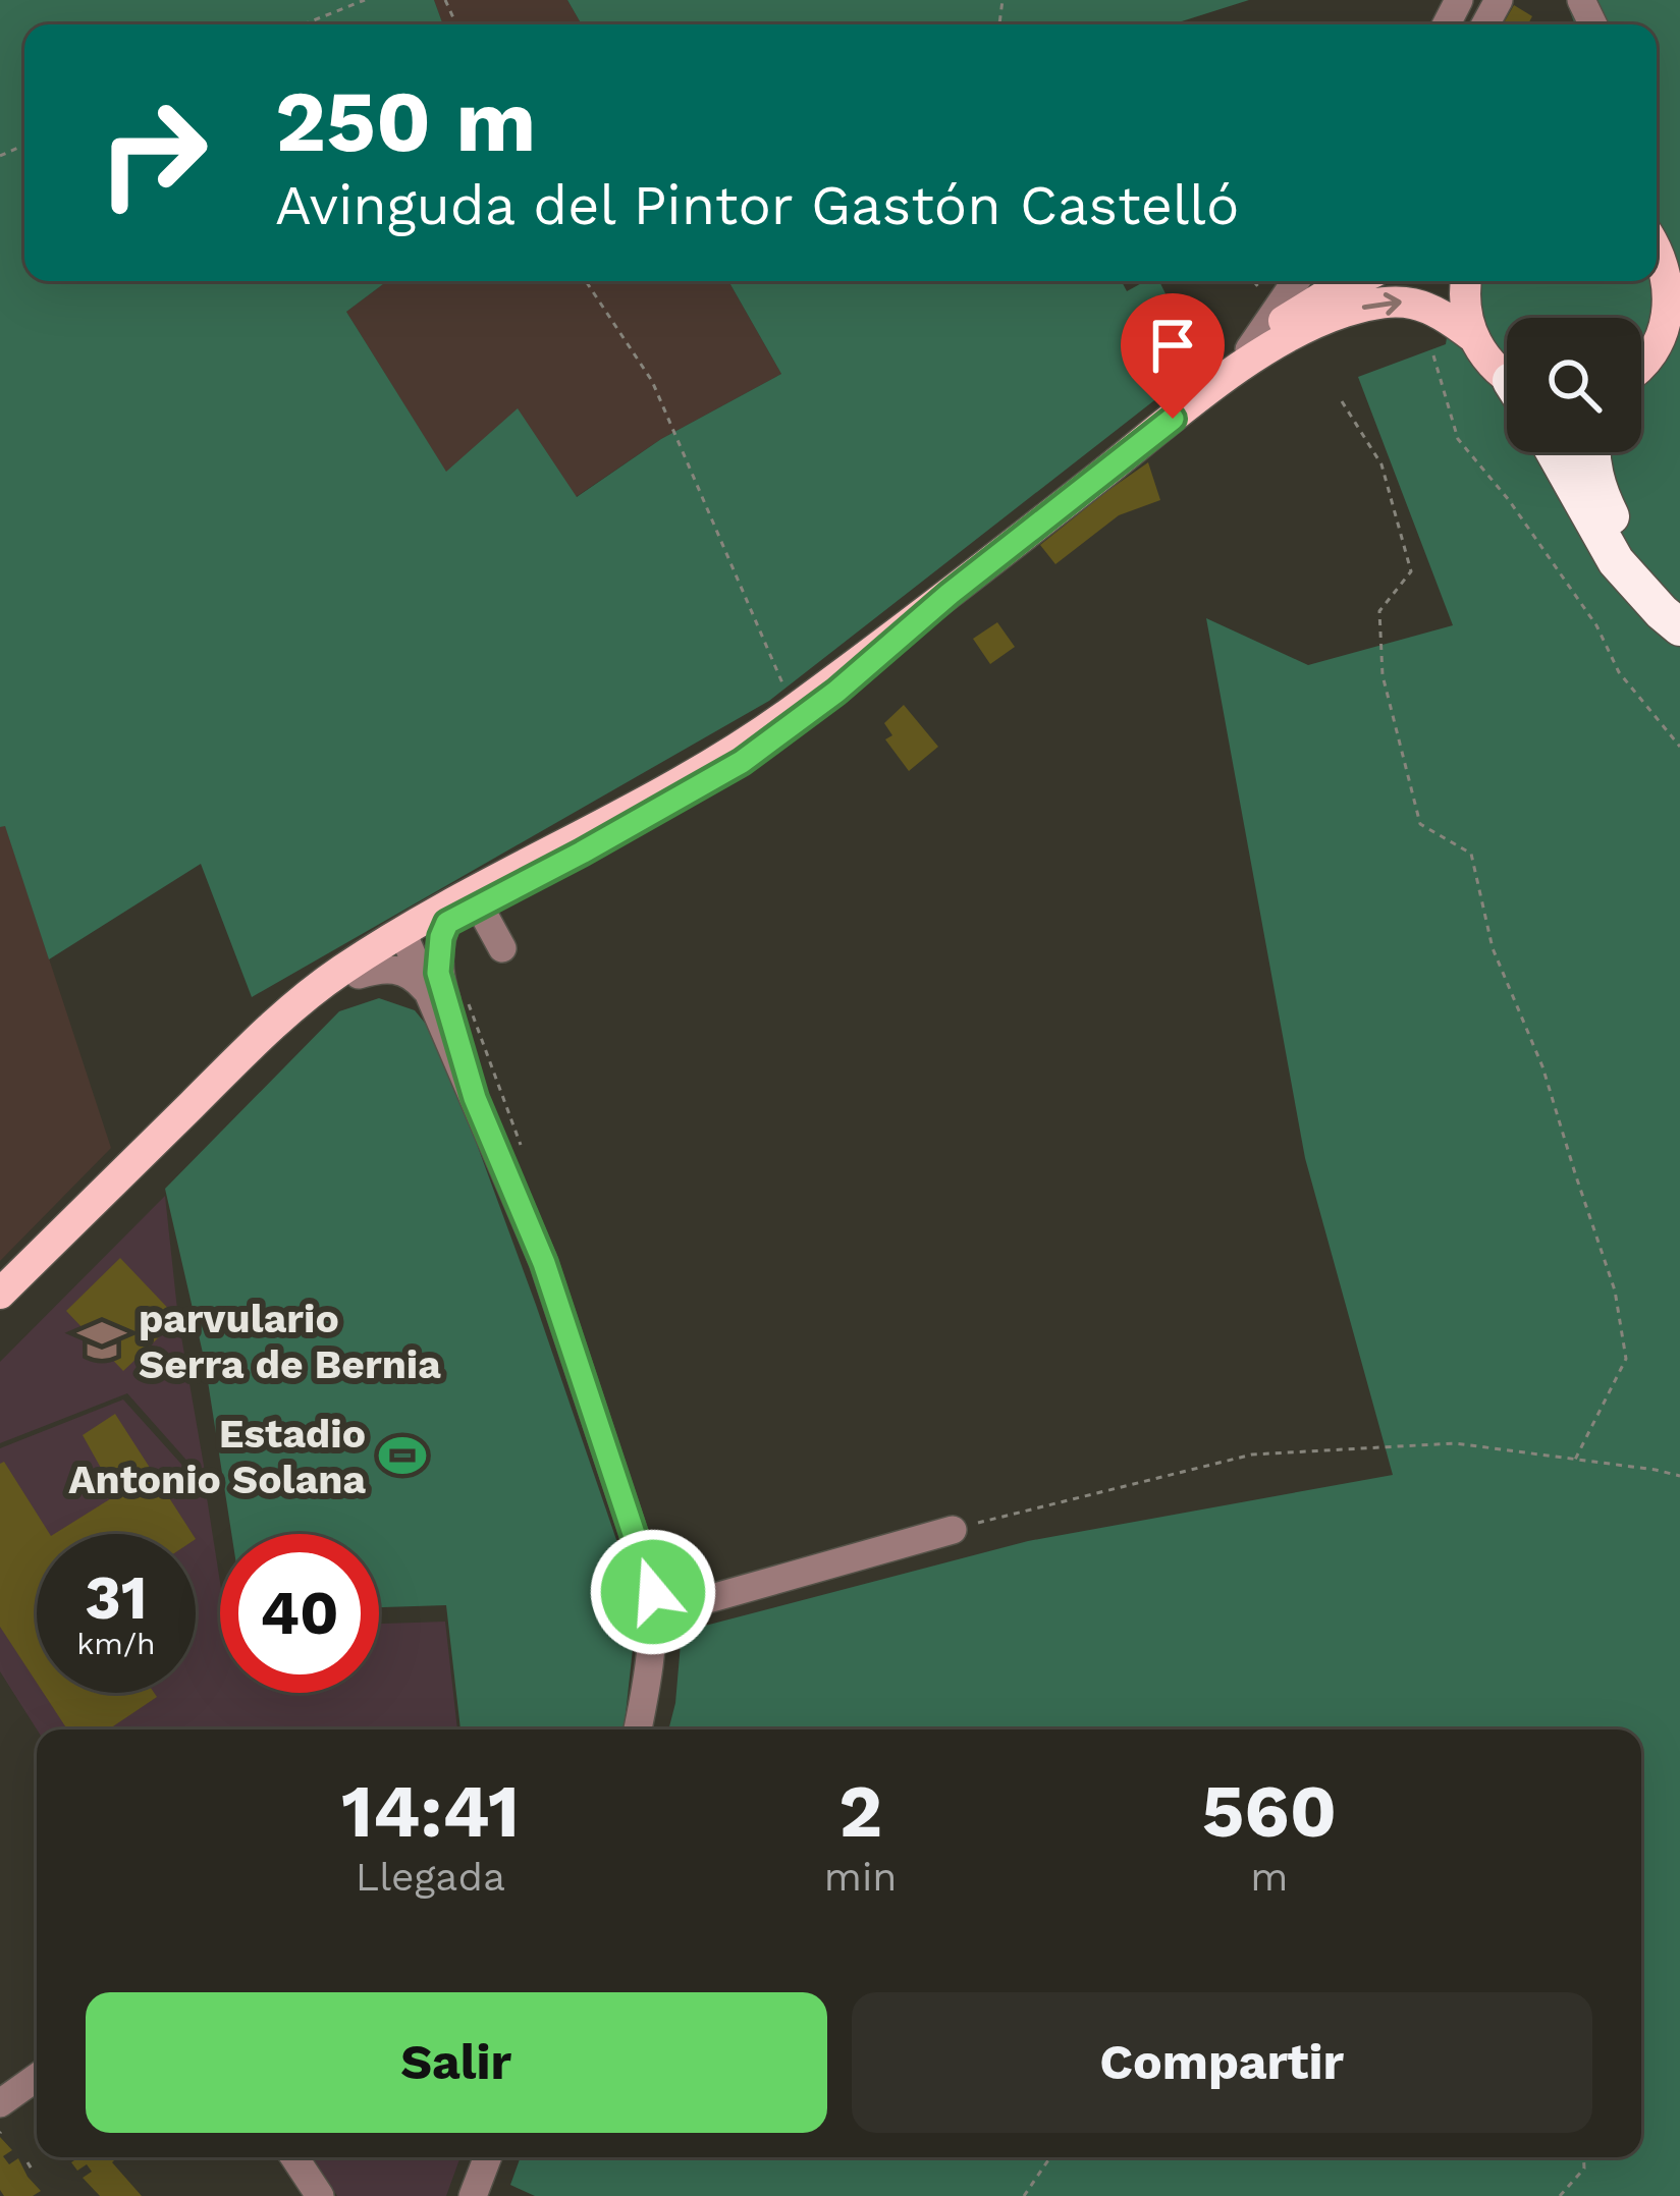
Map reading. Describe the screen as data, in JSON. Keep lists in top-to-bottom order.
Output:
{
  "places": {
    "school or university": ["parvulario Serra de Bernia"],
    "sports": ["Estadio Antonio Solana"]
  },
  "page": {
    "turn": ["250 m", "Avinguda del Pintor Gastón Castelló"],
    "speed": "31 km/h",
    "limit": "40",
    "eta": [
      "14:41",
      "Llegada",
      "2",
      "min",
      "560",
      "m"
    ],
    "buttons": ["Salir", "Compartir"]
  }
}
